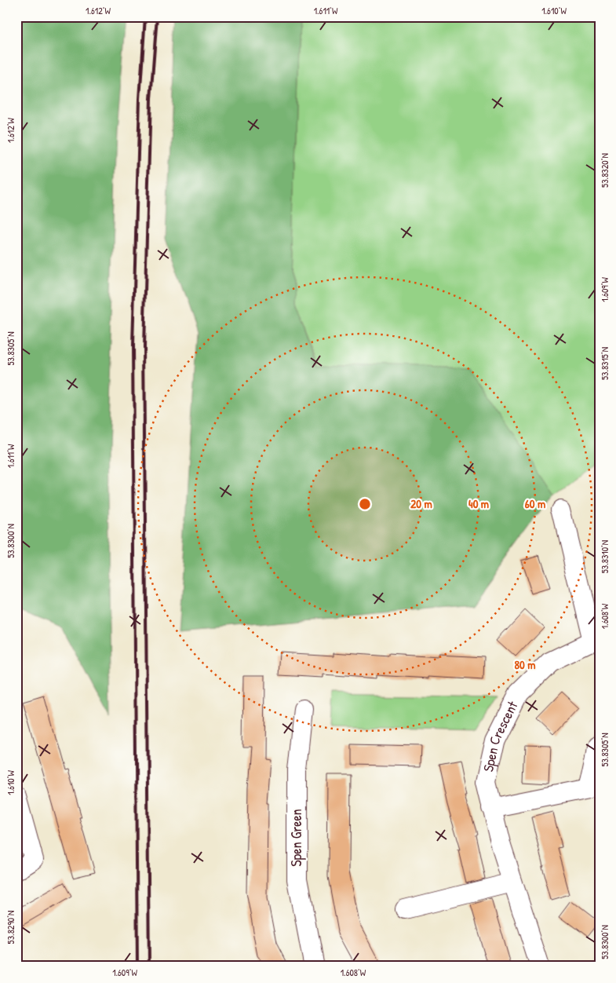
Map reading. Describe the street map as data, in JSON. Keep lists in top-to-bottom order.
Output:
{
  "streets": {
    "street": ["Spen Crescent", "Spen Green"]
  },
  "coordinates": [
    "1.612°W",
    "1.611°W",
    "1.610°W",
    "53.8320°N",
    "1.609°W",
    "53.8305°N",
    "53.8315°N",
    "53.8300°N",
    "53.8310°N",
    "1.608°W",
    "53.8290°N"
  ],
  "rings": [
    "20 m",
    "40 m",
    "60 m",
    "80 m"
  ]
}
